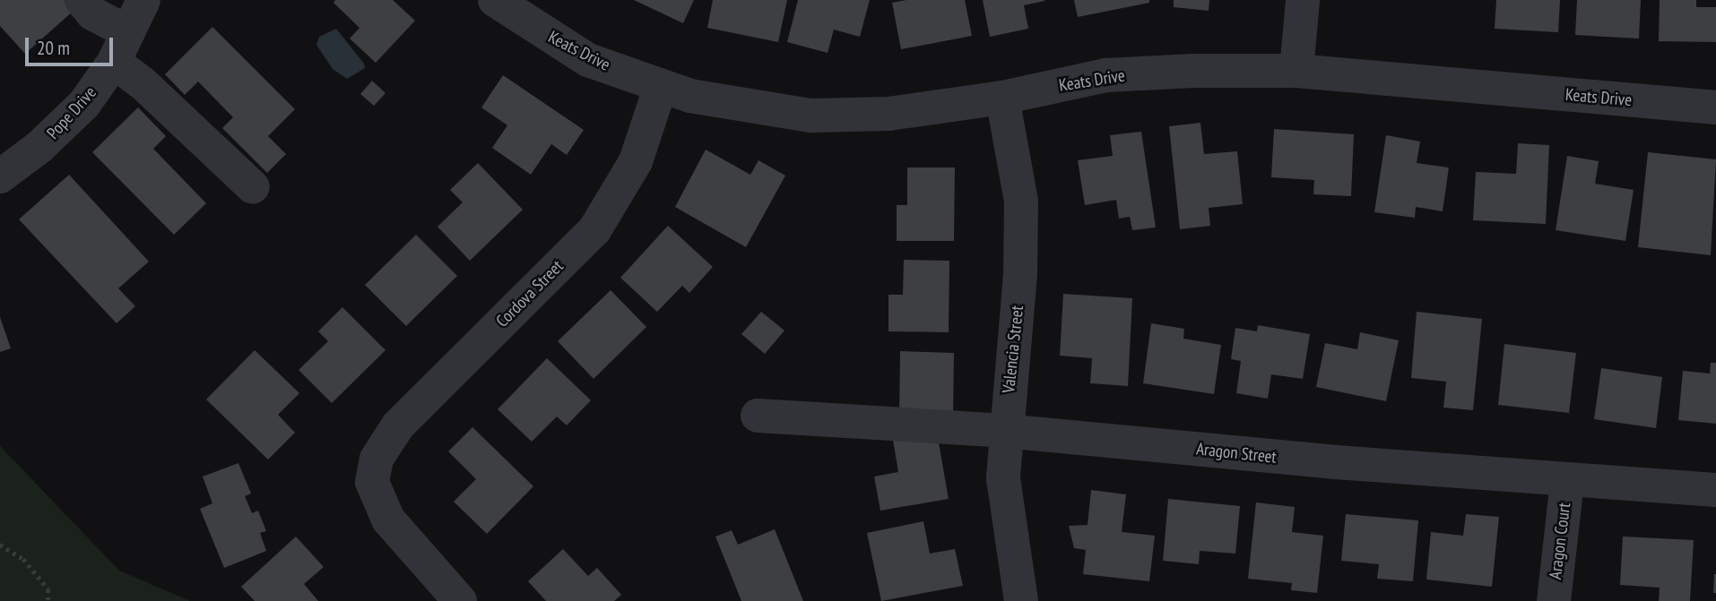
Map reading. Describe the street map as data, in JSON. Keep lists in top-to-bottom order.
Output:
{
  "streets": {
    "street": [
      "Keats Drive",
      "Pope Drive",
      "Cordova Street",
      "Valencia Street",
      "Aragon Street",
      "Aragon Court"
    ]
  },
  "crossings": [
    ["Keats Drive", "Cordova Street"],
    ["Keats Drive", "Valencia Street"],
    ["Valencia Street", "Aragon Street"],
    ["Aragon Street", "Aragon Court"]
  ],
  "scale_bar": "20 m"
}
